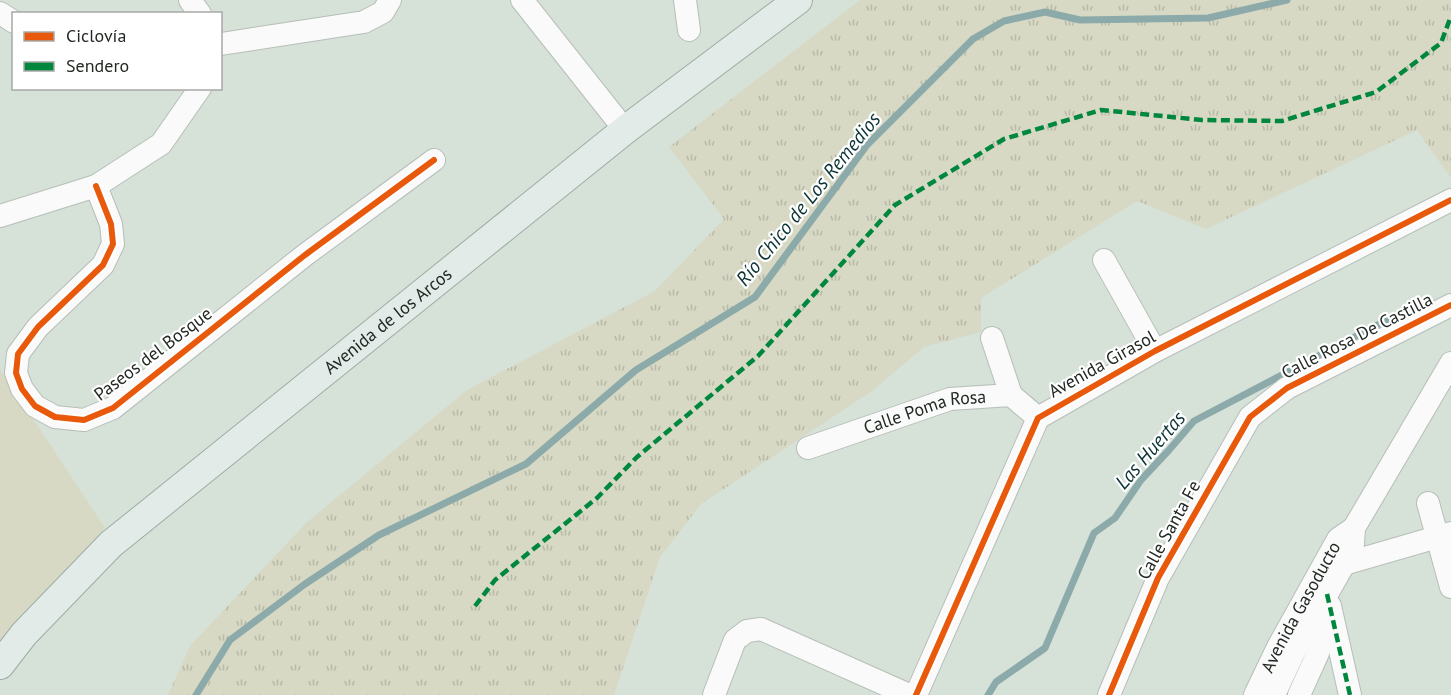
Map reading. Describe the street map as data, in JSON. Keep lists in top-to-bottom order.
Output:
{
  "streets": {
    "main road": ["Avenida de los Arcos"],
    "street": [
      "Calle Rosa De Castilla",
      "Paseos del Bosque",
      "Avenida Girasol",
      "Calle Poma Rosa",
      "Calle Santa Fe",
      "Avenida Gasoducto"
    ]
  },
  "crossings": [
    ["Calle Rosa De Castilla", "Calle Santa Fe"],
    ["Avenida Girasol", "Calle Poma Rosa"]
  ],
  "water": ["Río Chico de Los Remedios", "Las Huertas"],
  "legend": ["Ciclovía", "Sendero"]
}
